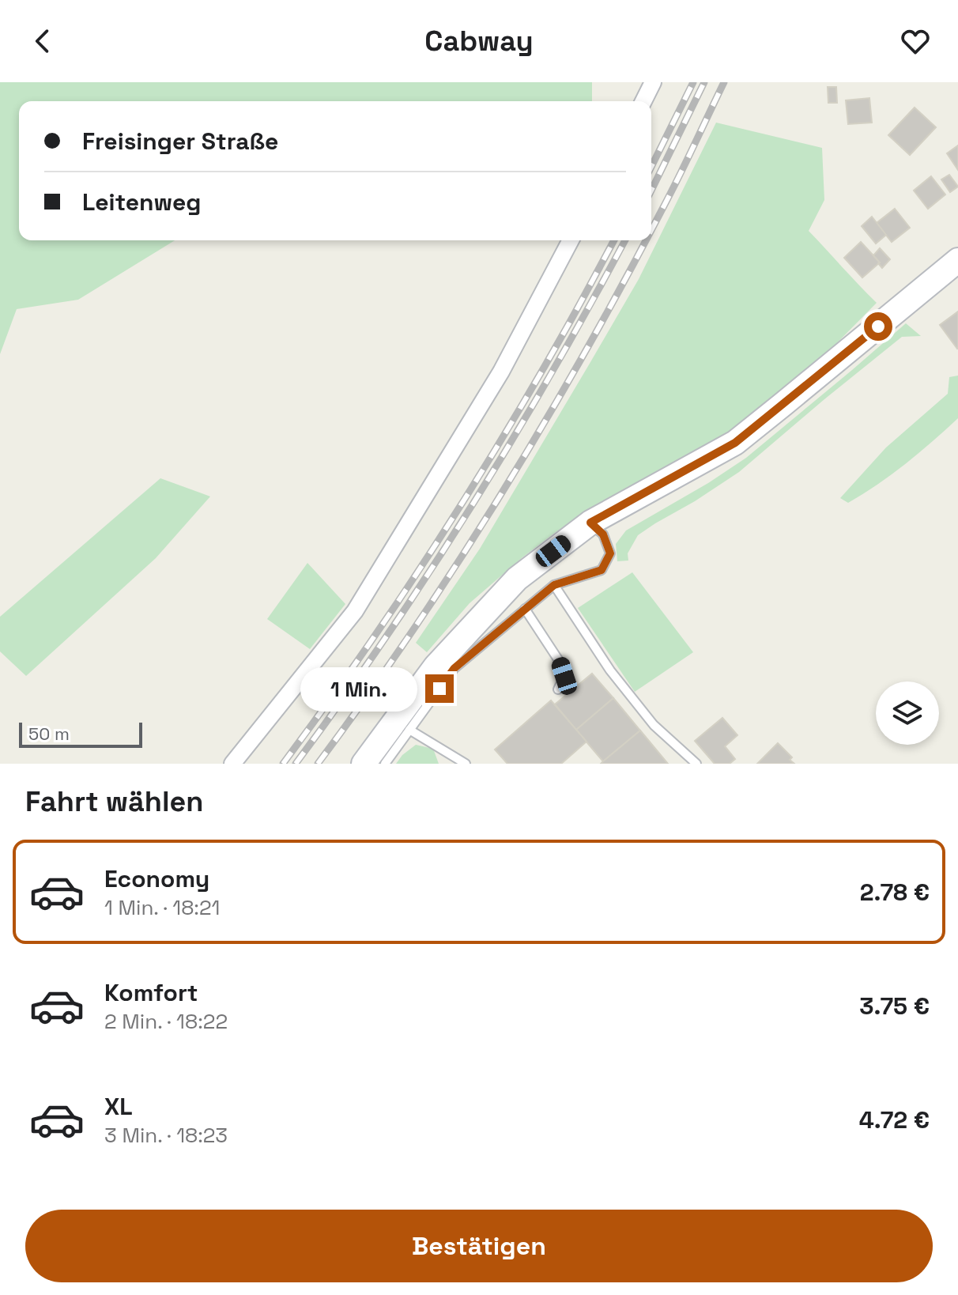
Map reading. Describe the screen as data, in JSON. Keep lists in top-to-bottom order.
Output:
{
  "scale_bar": "50 m",
  "page": {
    "header": "Cabway",
    "banner": ["Freisinger Straße", "Leitenweg"],
    "bubble": "1 Min.",
    "scale": "50 m",
    "heading": "Fahrt wählen",
    "list": [
      {
        "name": "Economy",
        "note": "1 Min. · 18:21",
        "value": "2.78 €"
      },
      {
        "name": "Komfort",
        "note": "2 Min. · 18:22",
        "value": "3.75 €"
      },
      {
        "name": "XL",
        "note": "3 Min. · 18:23",
        "value": "4.72 €"
      }
    ],
    "buttons": "Bestätigen"
  }
}
